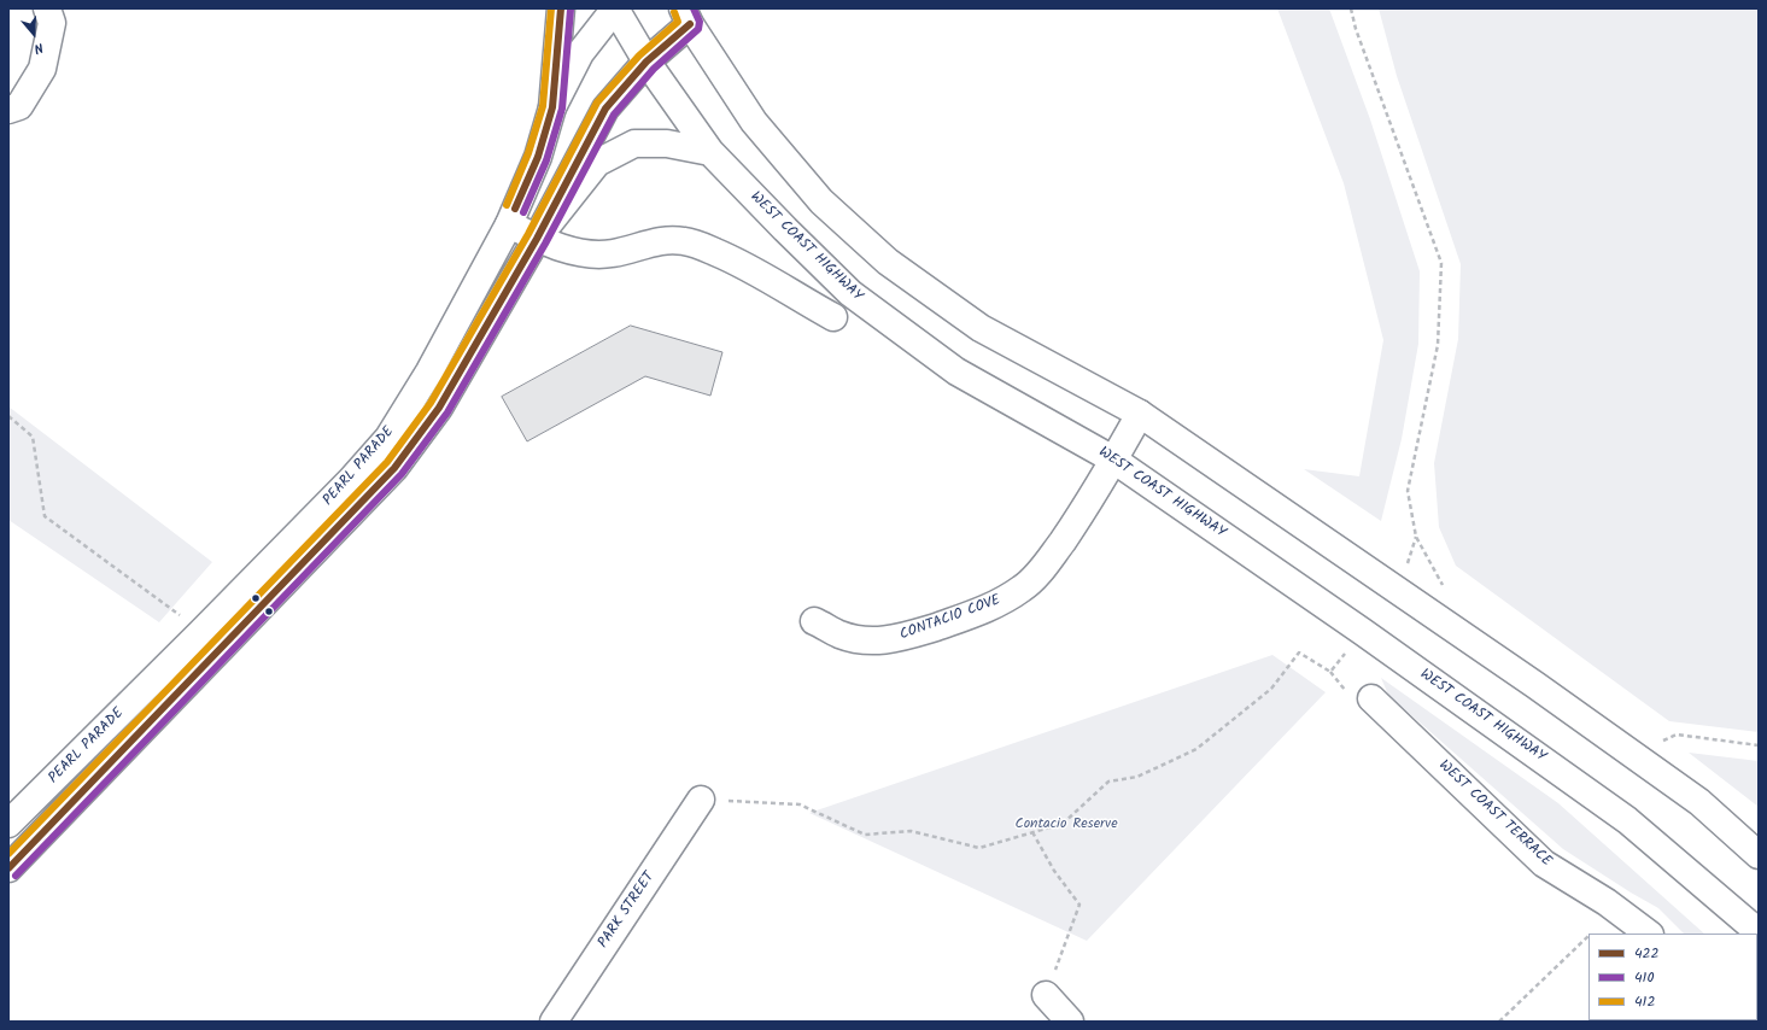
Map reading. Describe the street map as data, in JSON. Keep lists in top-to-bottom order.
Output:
{
  "streets": {
    "main road": [
      "WEST COAST HIGHWAY",
      "PEARL PARADE",
      "CONTACIO COVE",
      "WEST COAST TERRACE",
      "PARK STREET"
    ]
  },
  "crossings": [
    ["WEST COAST HIGHWAY", "PEARL PARADE"],
    ["WEST COAST HIGHWAY", "CONTACIO COVE"]
  ],
  "parks": ["Contacio Reserve"],
  "lines": ["transit line 422", "transit line 410", "transit line 412"],
  "legend": ["422", "410", "412"],
  "north": "bottom"
}
